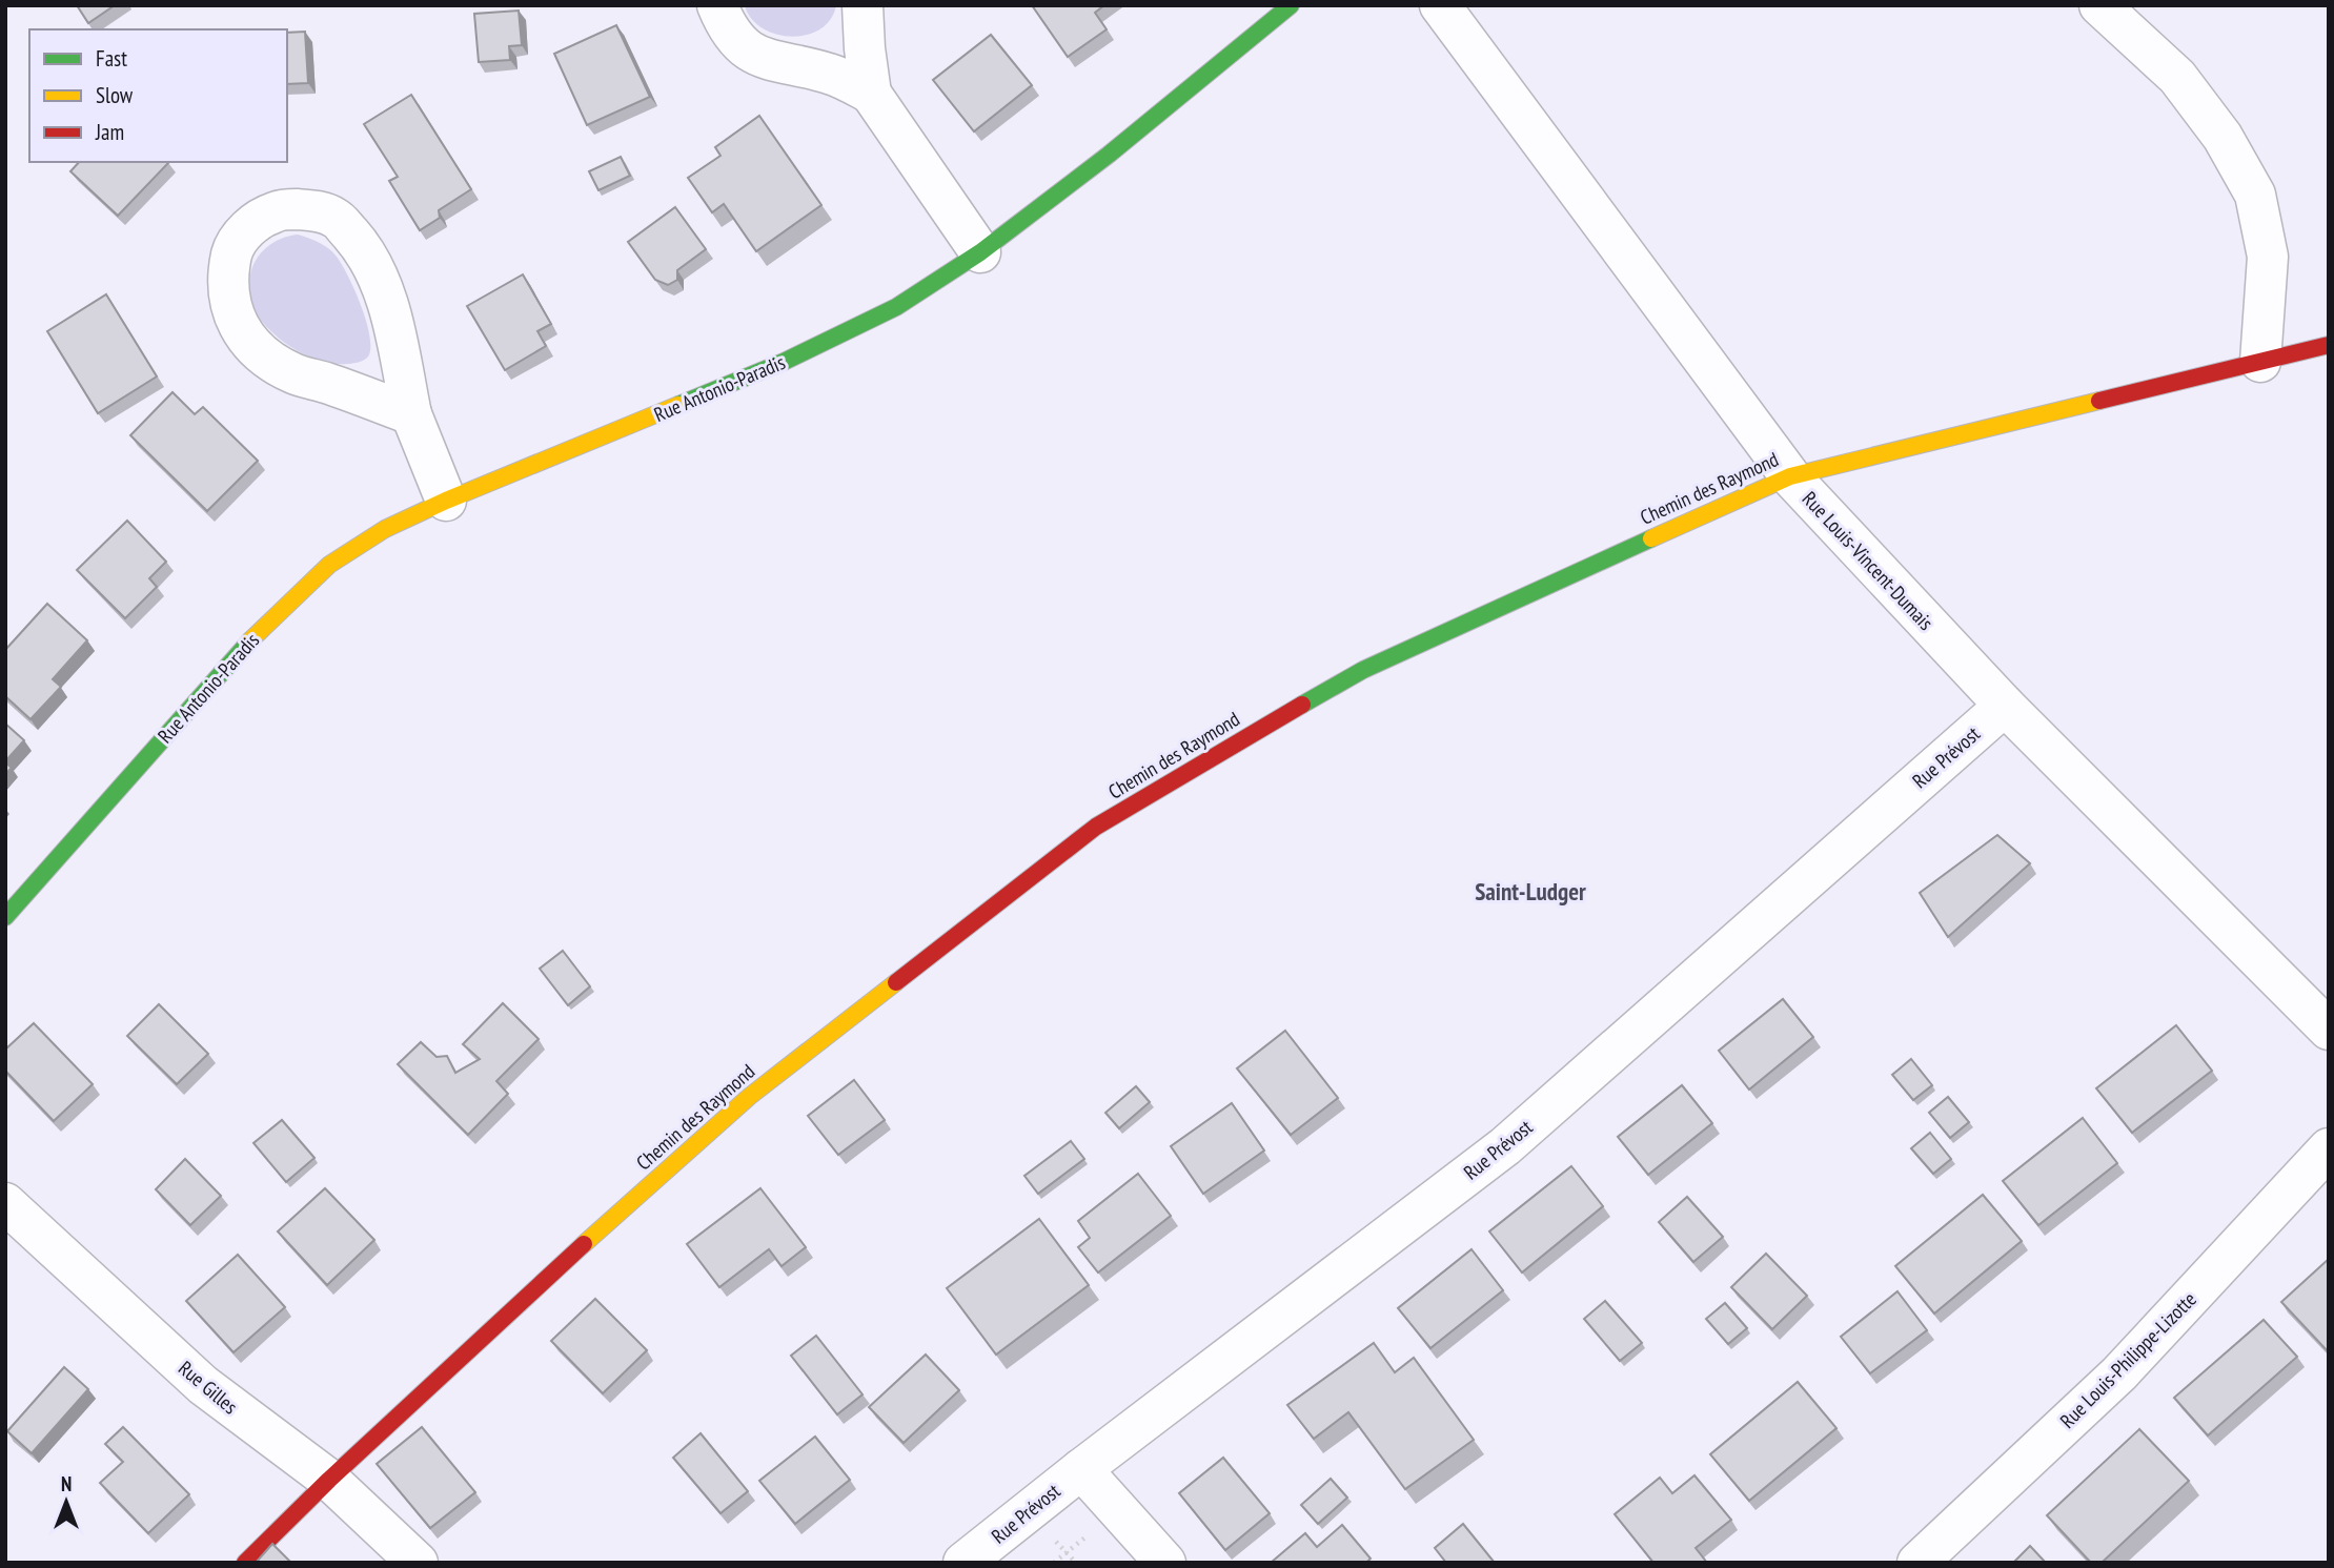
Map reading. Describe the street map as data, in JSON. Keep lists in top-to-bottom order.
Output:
{
  "streets": {
    "street": [
      "Rue Antonio-Paradis",
      "Chemin des Raymond",
      "Rue Louis-Vincent-Dumais",
      "Rue Prévost",
      "Rue Louis-Philippe-Lizotte",
      "Rue Gilles"
    ]
  },
  "crossings": [
    ["Chemin des Raymond", "Rue Louis-Vincent-Dumais"],
    ["Chemin des Raymond", "Rue Gilles"],
    ["Rue Louis-Vincent-Dumais", "Rue Prévost"]
  ],
  "districts": ["Saint-Ludger"],
  "legend": ["Fast", "Slow", "Jam"],
  "north": "top"
}
